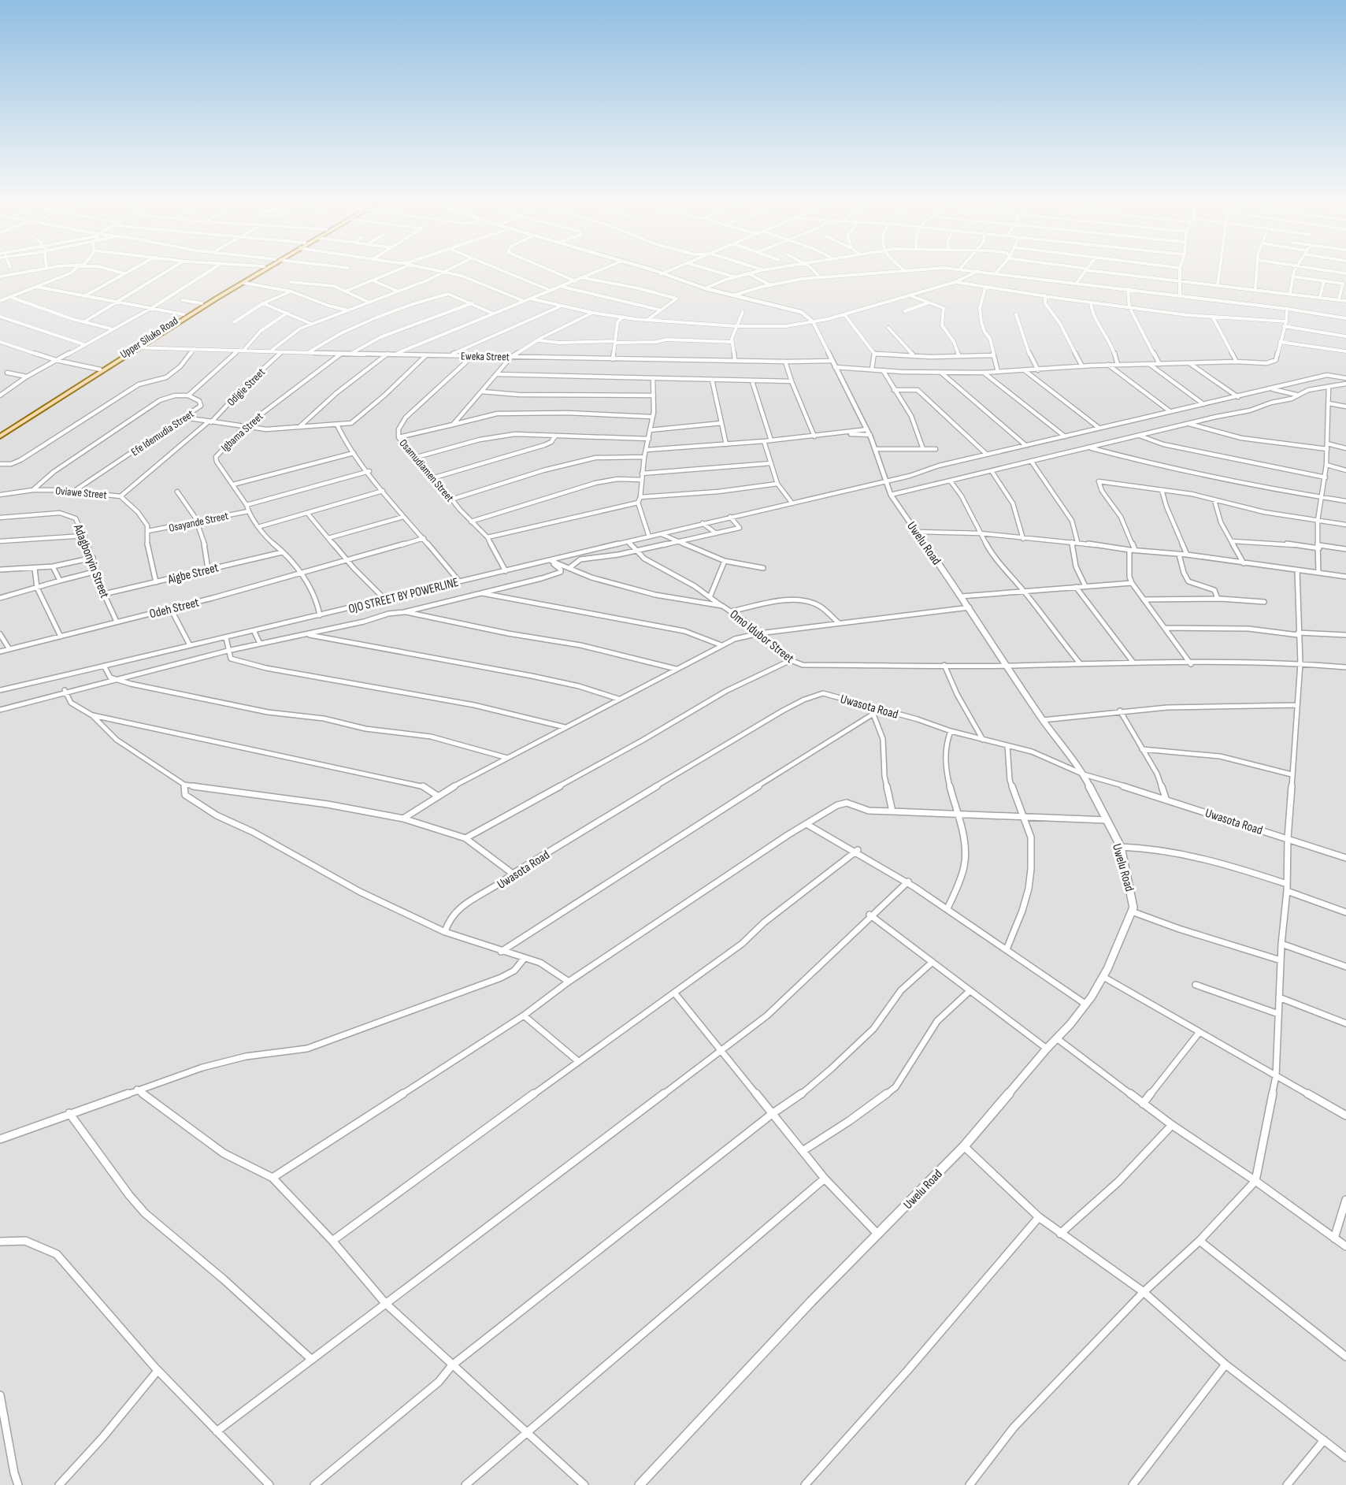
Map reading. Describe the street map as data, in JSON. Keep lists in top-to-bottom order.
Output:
{
  "streets": {
    "main road": ["Upper Siluko Road"],
    "street": [
      "Eweka Street",
      "Odigie Street",
      "Igbama Street",
      "Efe Idemudia Street",
      "Osamudiamen Street",
      "Oviawe Street",
      "Osayande Street",
      "Uwelu Road",
      "Adagbonyin Street",
      "Aigbe Street",
      "OJO STREET BY POWERLINE",
      "Odeh Street",
      "Omo Idubor Street",
      "Uwasota Road"
    ]
  },
  "crossings": [
    ["Upper Siluko Road", "Eweka Street"],
    ["Eweka Street", "Odigie Street"],
    ["Eweka Street", "Igbama Street"],
    ["Eweka Street", "Efe Idemudia Street"],
    ["Eweka Street", "Osamudiamen Street"],
    ["Eweka Street", "Uwelu Road"],
    ["Odigie Street", "Oviawe Street"],
    ["Igbama Street", "Osayande Street"],
    ["Igbama Street", "Aigbe Street"],
    ["Igbama Street", "OJO STREET BY POWERLINE"],
    ["Igbama Street", "Odeh Street"],
    ["Efe Idemudia Street", "Oviawe Street"],
    ["Osamudiamen Street", "OJO STREET BY POWERLINE"],
    ["Oviawe Street", "Osayande Street"],
    ["Oviawe Street", "Aigbe Street"],
    ["Uwelu Road", "OJO STREET BY POWERLINE"],
    ["Uwelu Road", "Omo Idubor Street"],
    ["Uwelu Road", "Uwasota Road"],
    ["Adagbonyin Street", "Aigbe Street"],
    ["Adagbonyin Street", "Odeh Street"],
    ["OJO STREET BY POWERLINE", "Omo Idubor Street"]
  ]
}
